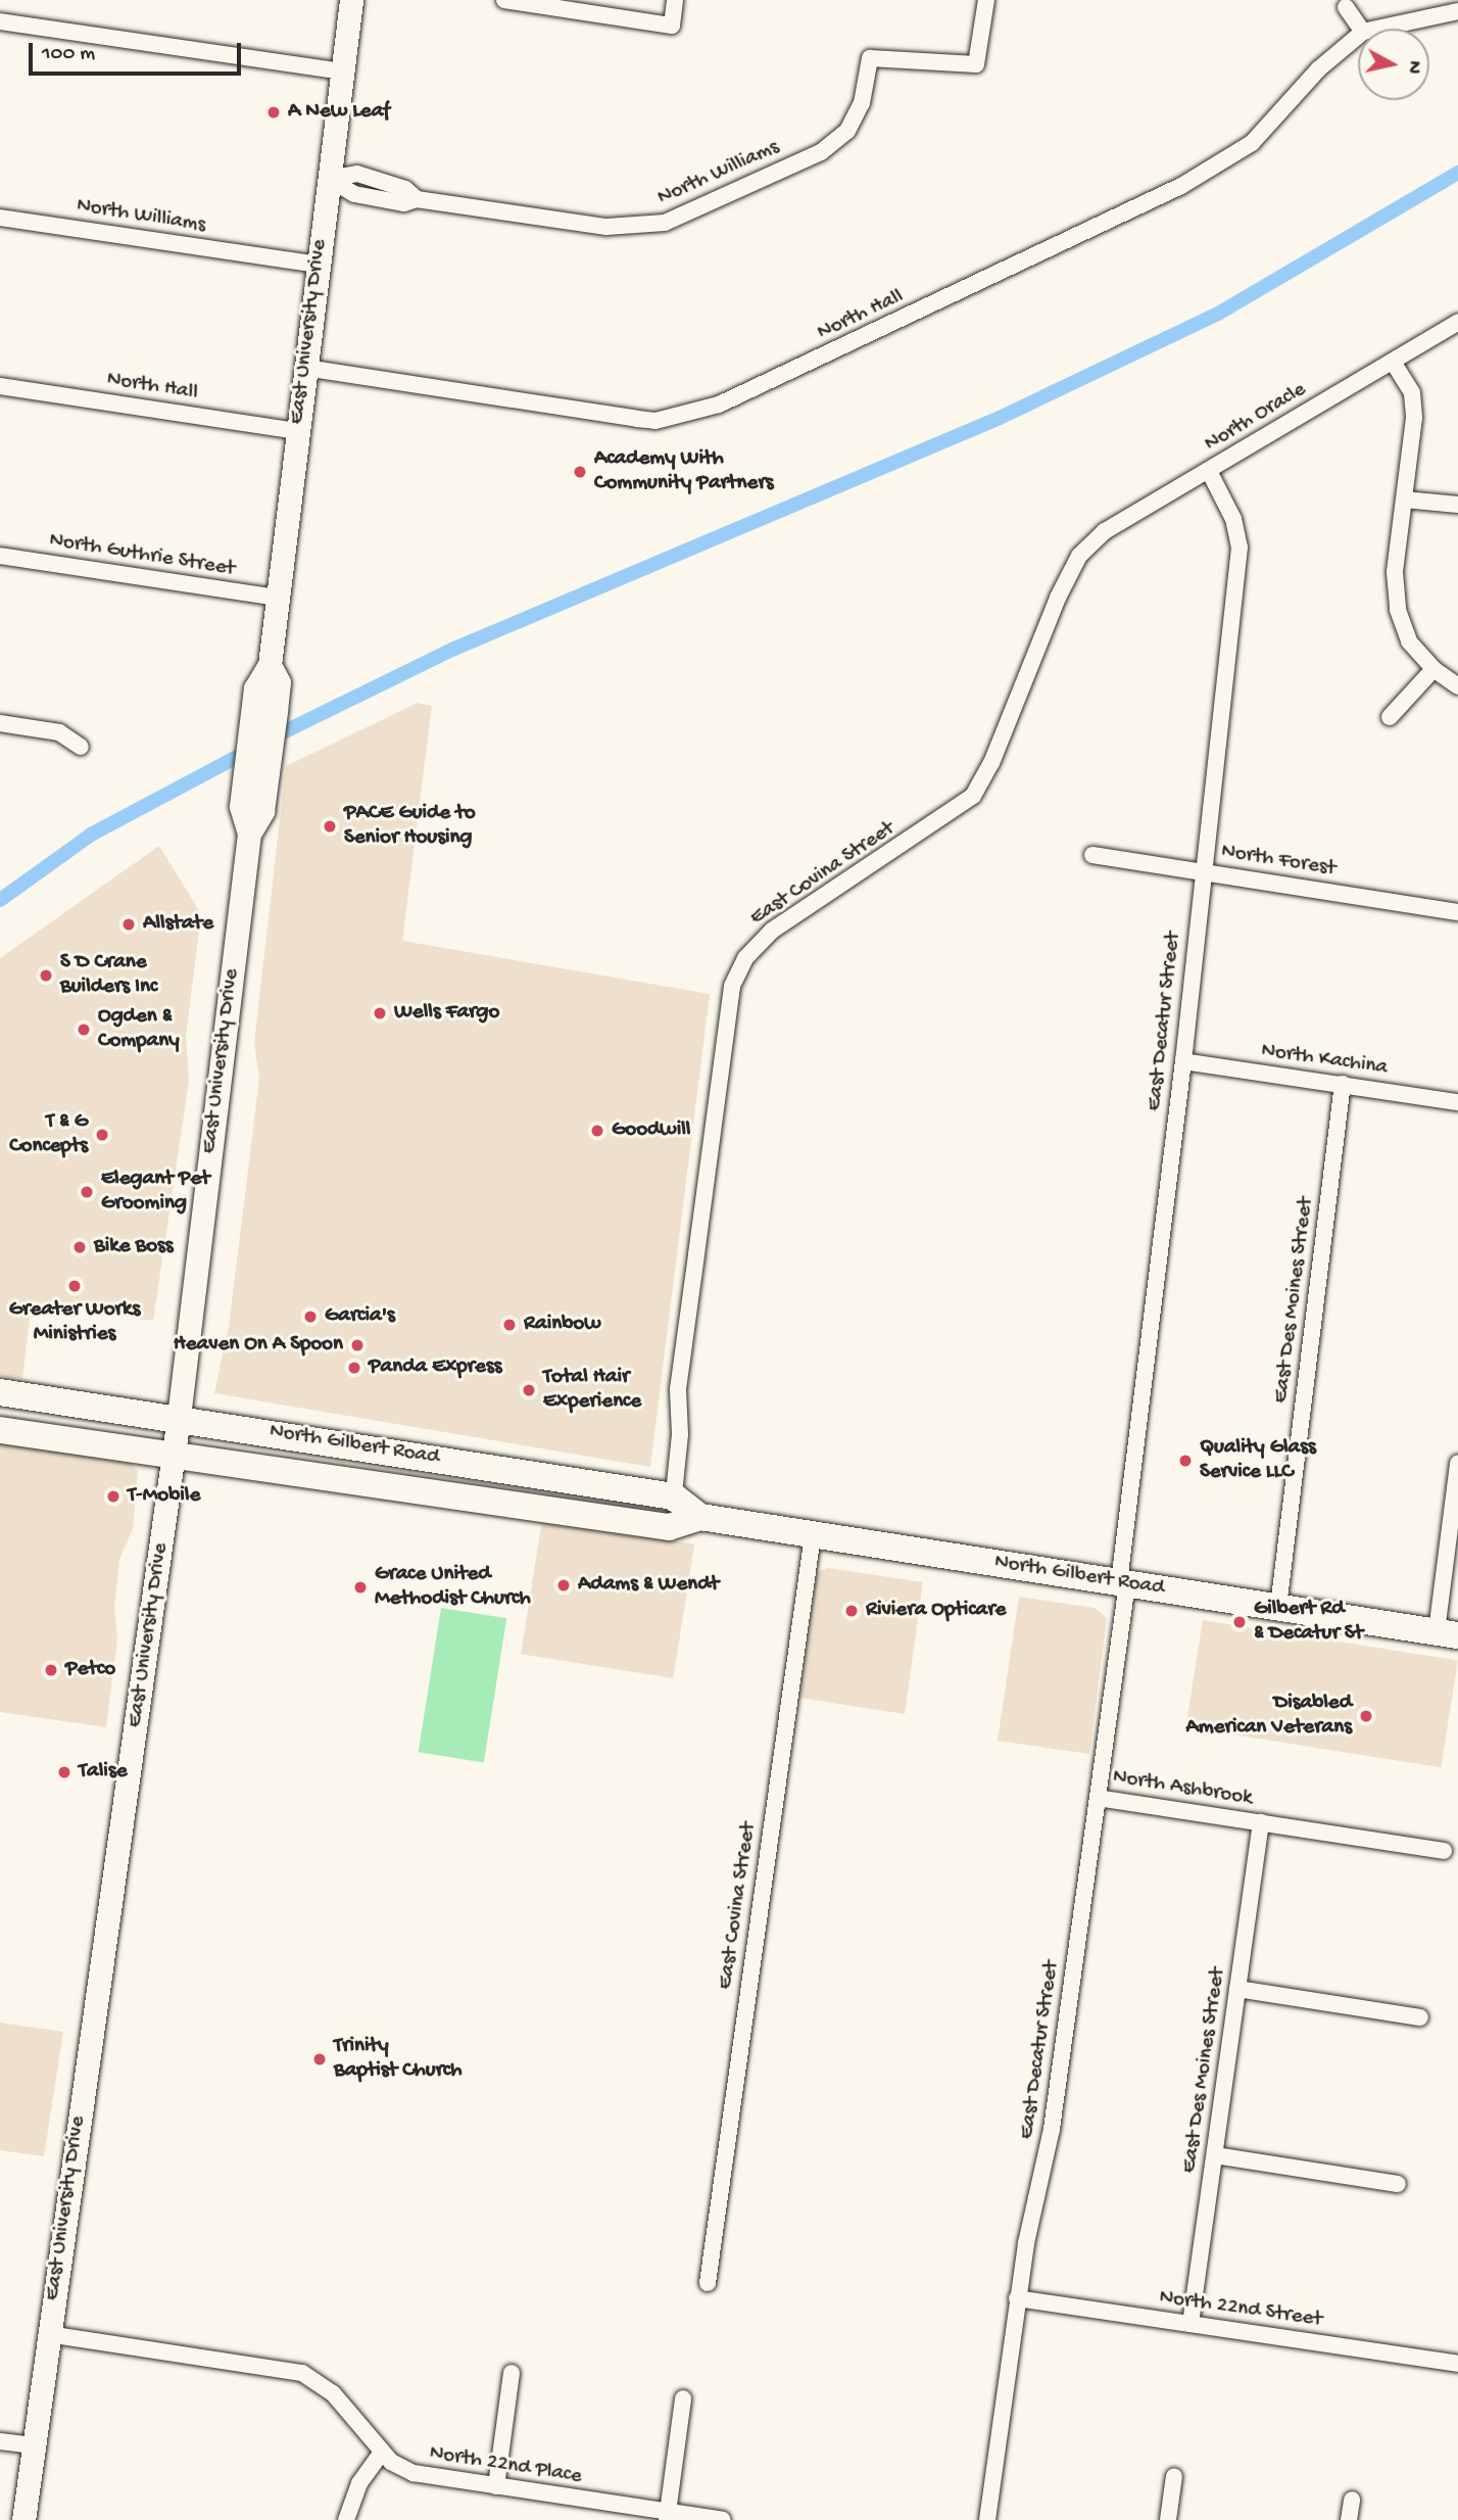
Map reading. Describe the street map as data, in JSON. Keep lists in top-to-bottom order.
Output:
{
  "streets": {
    "main road": ["East University Drive", "North Gilbert Road"],
    "street": [
      "North Williams",
      "North Hall",
      "North Oracle",
      "North Guthrie Street",
      "North Forest",
      "East Covina Street",
      "East Decatur Street",
      "North Kachina",
      "East Des Moines Street",
      "North Ashbrook",
      "North 22nd Street",
      "North 22nd Place"
    ]
  },
  "crossings": [
    ["North Williams", "East University Drive"],
    ["North Hall", "East University Drive"],
    ["East University Drive", "North Guthrie Street"],
    ["East University Drive", "North Gilbert Road"],
    ["North Oracle", "East Covina Street"],
    ["North Oracle", "East Decatur Street"],
    ["North Forest", "East Decatur Street"],
    ["East Covina Street", "North Gilbert Road"],
    ["East Decatur Street", "North Kachina"],
    ["East Decatur Street", "North Gilbert Road"],
    ["East Decatur Street", "North Ashbrook"],
    ["East Decatur Street", "North 22nd Street"],
    ["North Kachina", "East Des Moines Street"],
    ["East Des Moines Street", "North Gilbert Road"],
    ["East Des Moines Street", "North Ashbrook"],
    ["East Des Moines Street", "North 22nd Street"]
  ],
  "places": [
    "A New Leaf",
    "Academy With Community Partners",
    "PACE Guide to Senior Housing",
    "Allstate",
    "S D Crane Builders Inc",
    "Wells Fargo",
    "Ogden & Company",
    "Goodwill",
    "T & G Concepts",
    "Elegant Pet Grooming",
    "Bike Boss",
    "Greater Works Ministries",
    "Garcia's",
    "Rainbow",
    "Heaven On A Spoon",
    "Panda Express",
    "Total Hair Experience",
    "Quality Glass Service LLC",
    "T-Mobile",
    "Adams & Wendt",
    "Grace United Methodist Church",
    "Riviera Opticare",
    "Gilbert Rd & Decatur St",
    "Petco",
    "Disabled American Veterans",
    "Talise",
    "Trinity Baptist Church"
  ],
  "scale_bar": "100 m",
  "north": "right"
}
